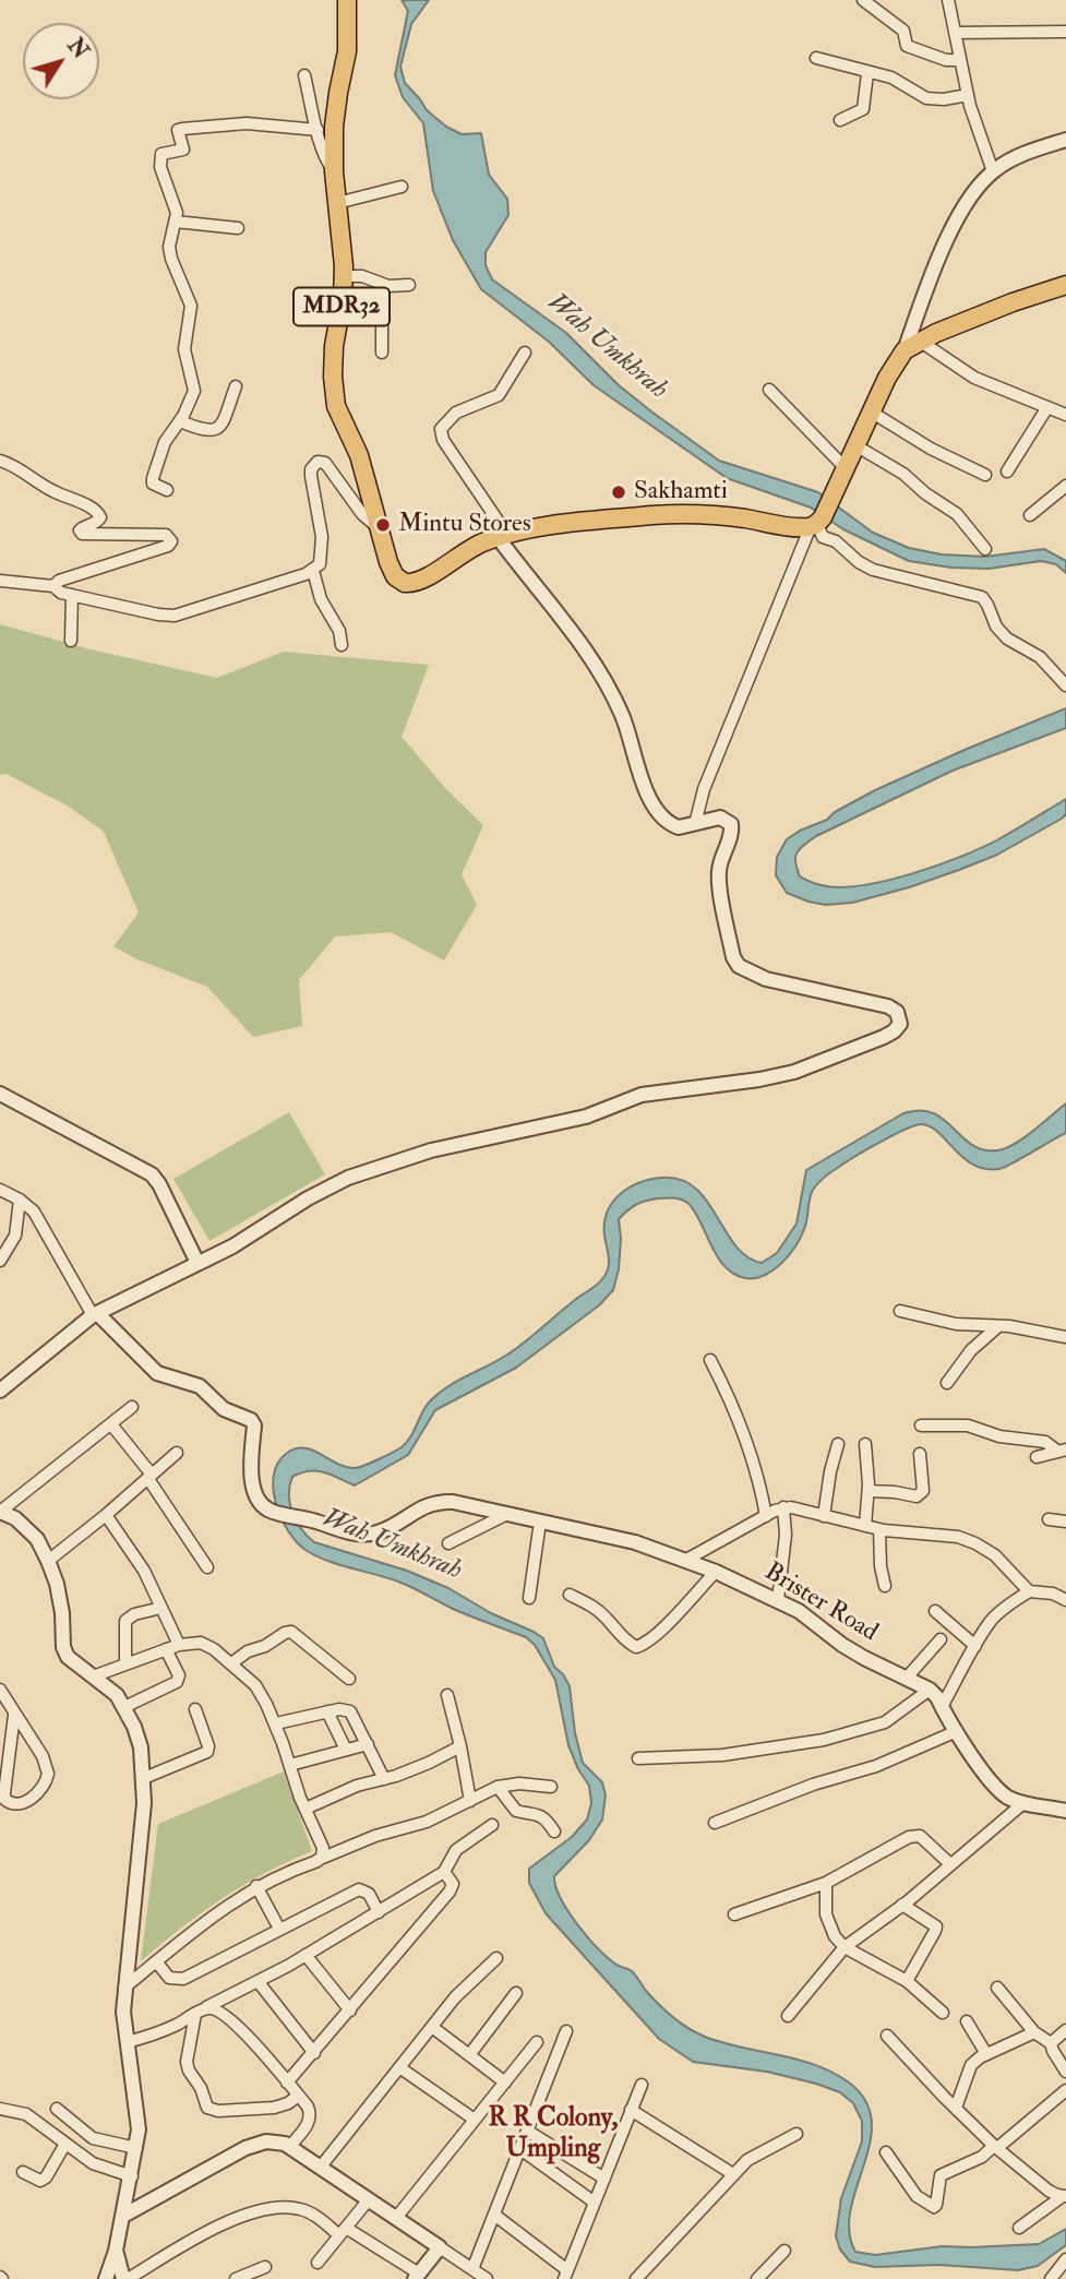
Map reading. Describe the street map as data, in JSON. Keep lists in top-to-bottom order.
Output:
{
  "streets": {
    "main road": ["MDR32"],
    "street": ["Brister Road"]
  },
  "districts": ["R R Colony, Umpling"],
  "water": ["Wah Umkhrah"],
  "places": ["Sakhamti", "Mintu Stores"],
  "north": "top right"
}
